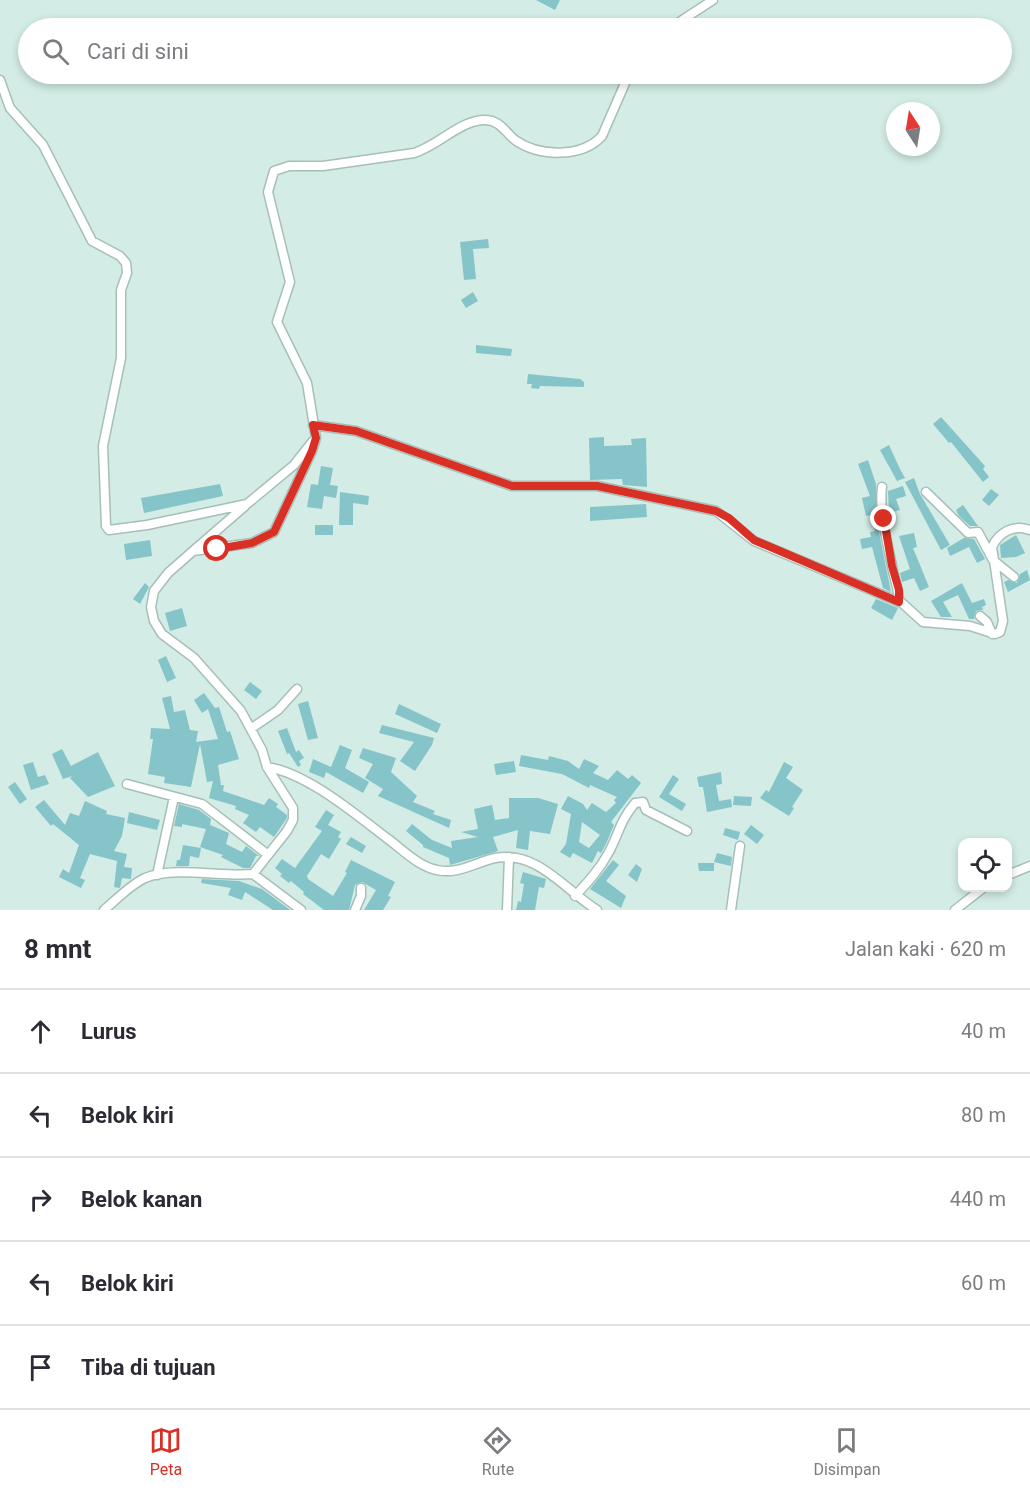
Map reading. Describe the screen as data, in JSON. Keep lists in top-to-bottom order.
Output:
{
  "north": "top",
  "page": {
    "search": "Cari di sini",
    "heading": ["8 mnt", "Jalan kaki · 620 m"],
    "list": [
      ["Lurus", "40 m"],
      ["Belok kiri", "80 m"],
      ["Belok kanan", "440 m"],
      ["Belok kiri", "60 m"],
      "Tiba di tujuan"
    ],
    "nav": ["Peta", "Rute", "Disimpan"]
  }
}
